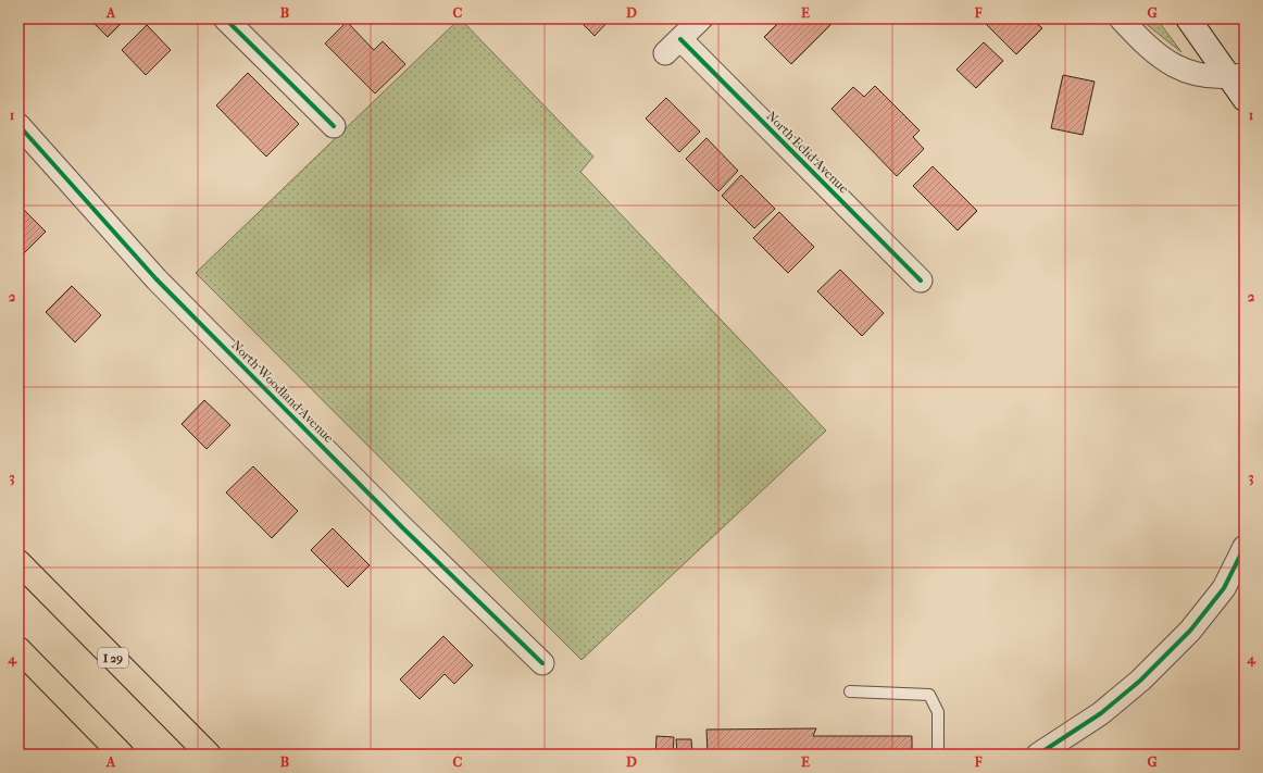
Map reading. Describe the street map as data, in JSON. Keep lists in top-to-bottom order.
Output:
{
  "streets": {
    "highway": ["I 29"],
    "street": ["North Eclid Avenue", "North Woodland Avenue"]
  },
  "grid": {
    "columns": [
      "A",
      "B",
      "C",
      "D",
      "E",
      "F",
      "G"
    ],
    "rows": [
      "1",
      "2",
      "3",
      "4"
    ]
  }
}
